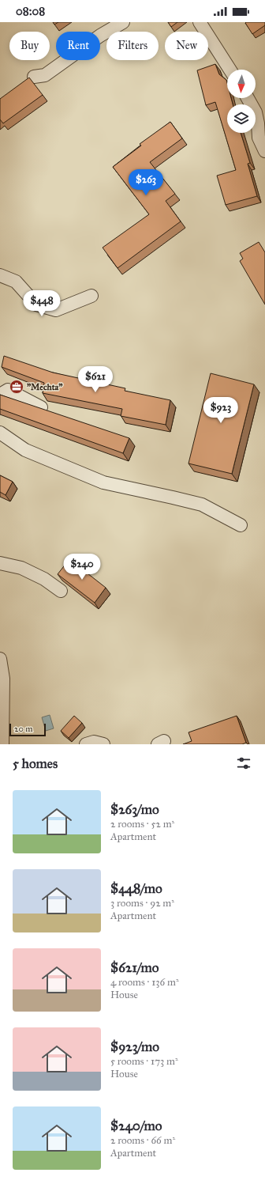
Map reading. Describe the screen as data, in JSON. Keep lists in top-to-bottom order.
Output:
{
  "places": {
    "office": ["\"Mechta\""]
  },
  "scale_bar": "20 m",
  "north": "bottom",
  "page": {
    "status": "08:08",
    "chip": [
      "Buy",
      "Rent",
      "Filters",
      "New"
    ],
    "price": [
      "$263",
      "$448",
      "$621",
      "$923",
      "$240"
    ],
    "scale": "20 m",
    "heading": "5 homes",
    "list": [
      {
        "name": "$263/mo",
        "note": "2 rooms · 52 m² · Apartment"
      },
      {
        "name": "$448/mo",
        "note": "3 rooms · 92 m² · Apartment"
      },
      {
        "name": "$621/mo",
        "note": "4 rooms · 136 m² · House"
      },
      {
        "name": "$923/mo",
        "note": "5 rooms · 173 m² · House"
      },
      {
        "name": "$240/mo",
        "note": "2 rooms · 66 m² · Apartment"
      }
    ]
  }
}
